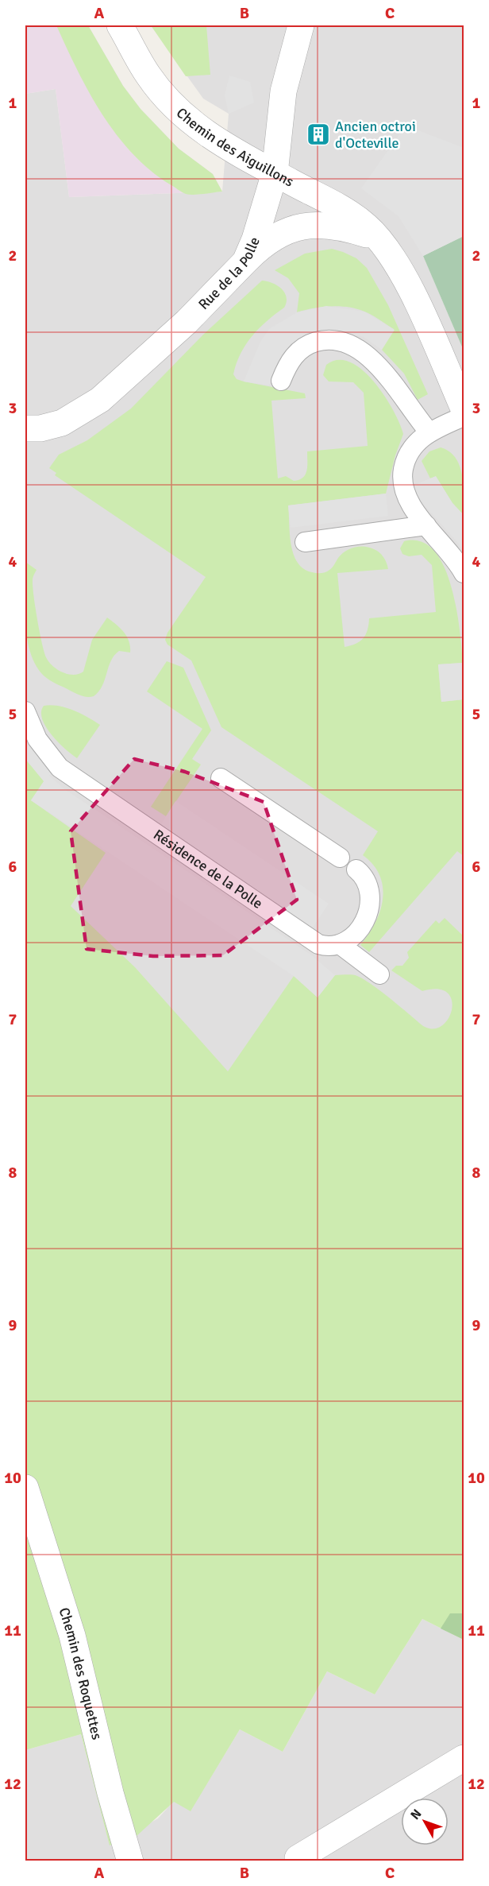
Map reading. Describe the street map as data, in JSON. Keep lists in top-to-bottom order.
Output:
{
  "streets": {
    "street": ["Chemin des Aiguillons", "Rue de la Polle", "Chemin des Roquettes"],
    "lane": ["Résidence de la Polle"]
  },
  "crossings": [
    ["Chemin des Aiguillons", "Rue de la Polle"]
  ],
  "places": {
    "building": ["Ancien octroi d'Octeville"]
  },
  "north": "top left",
  "grid": {
    "columns": ["A", "B", "C"],
    "rows": [
      "1",
      "2",
      "3",
      "4",
      "5",
      "6",
      "7",
      "8",
      "9",
      "10",
      "11",
      "12"
    ]
  }
}
